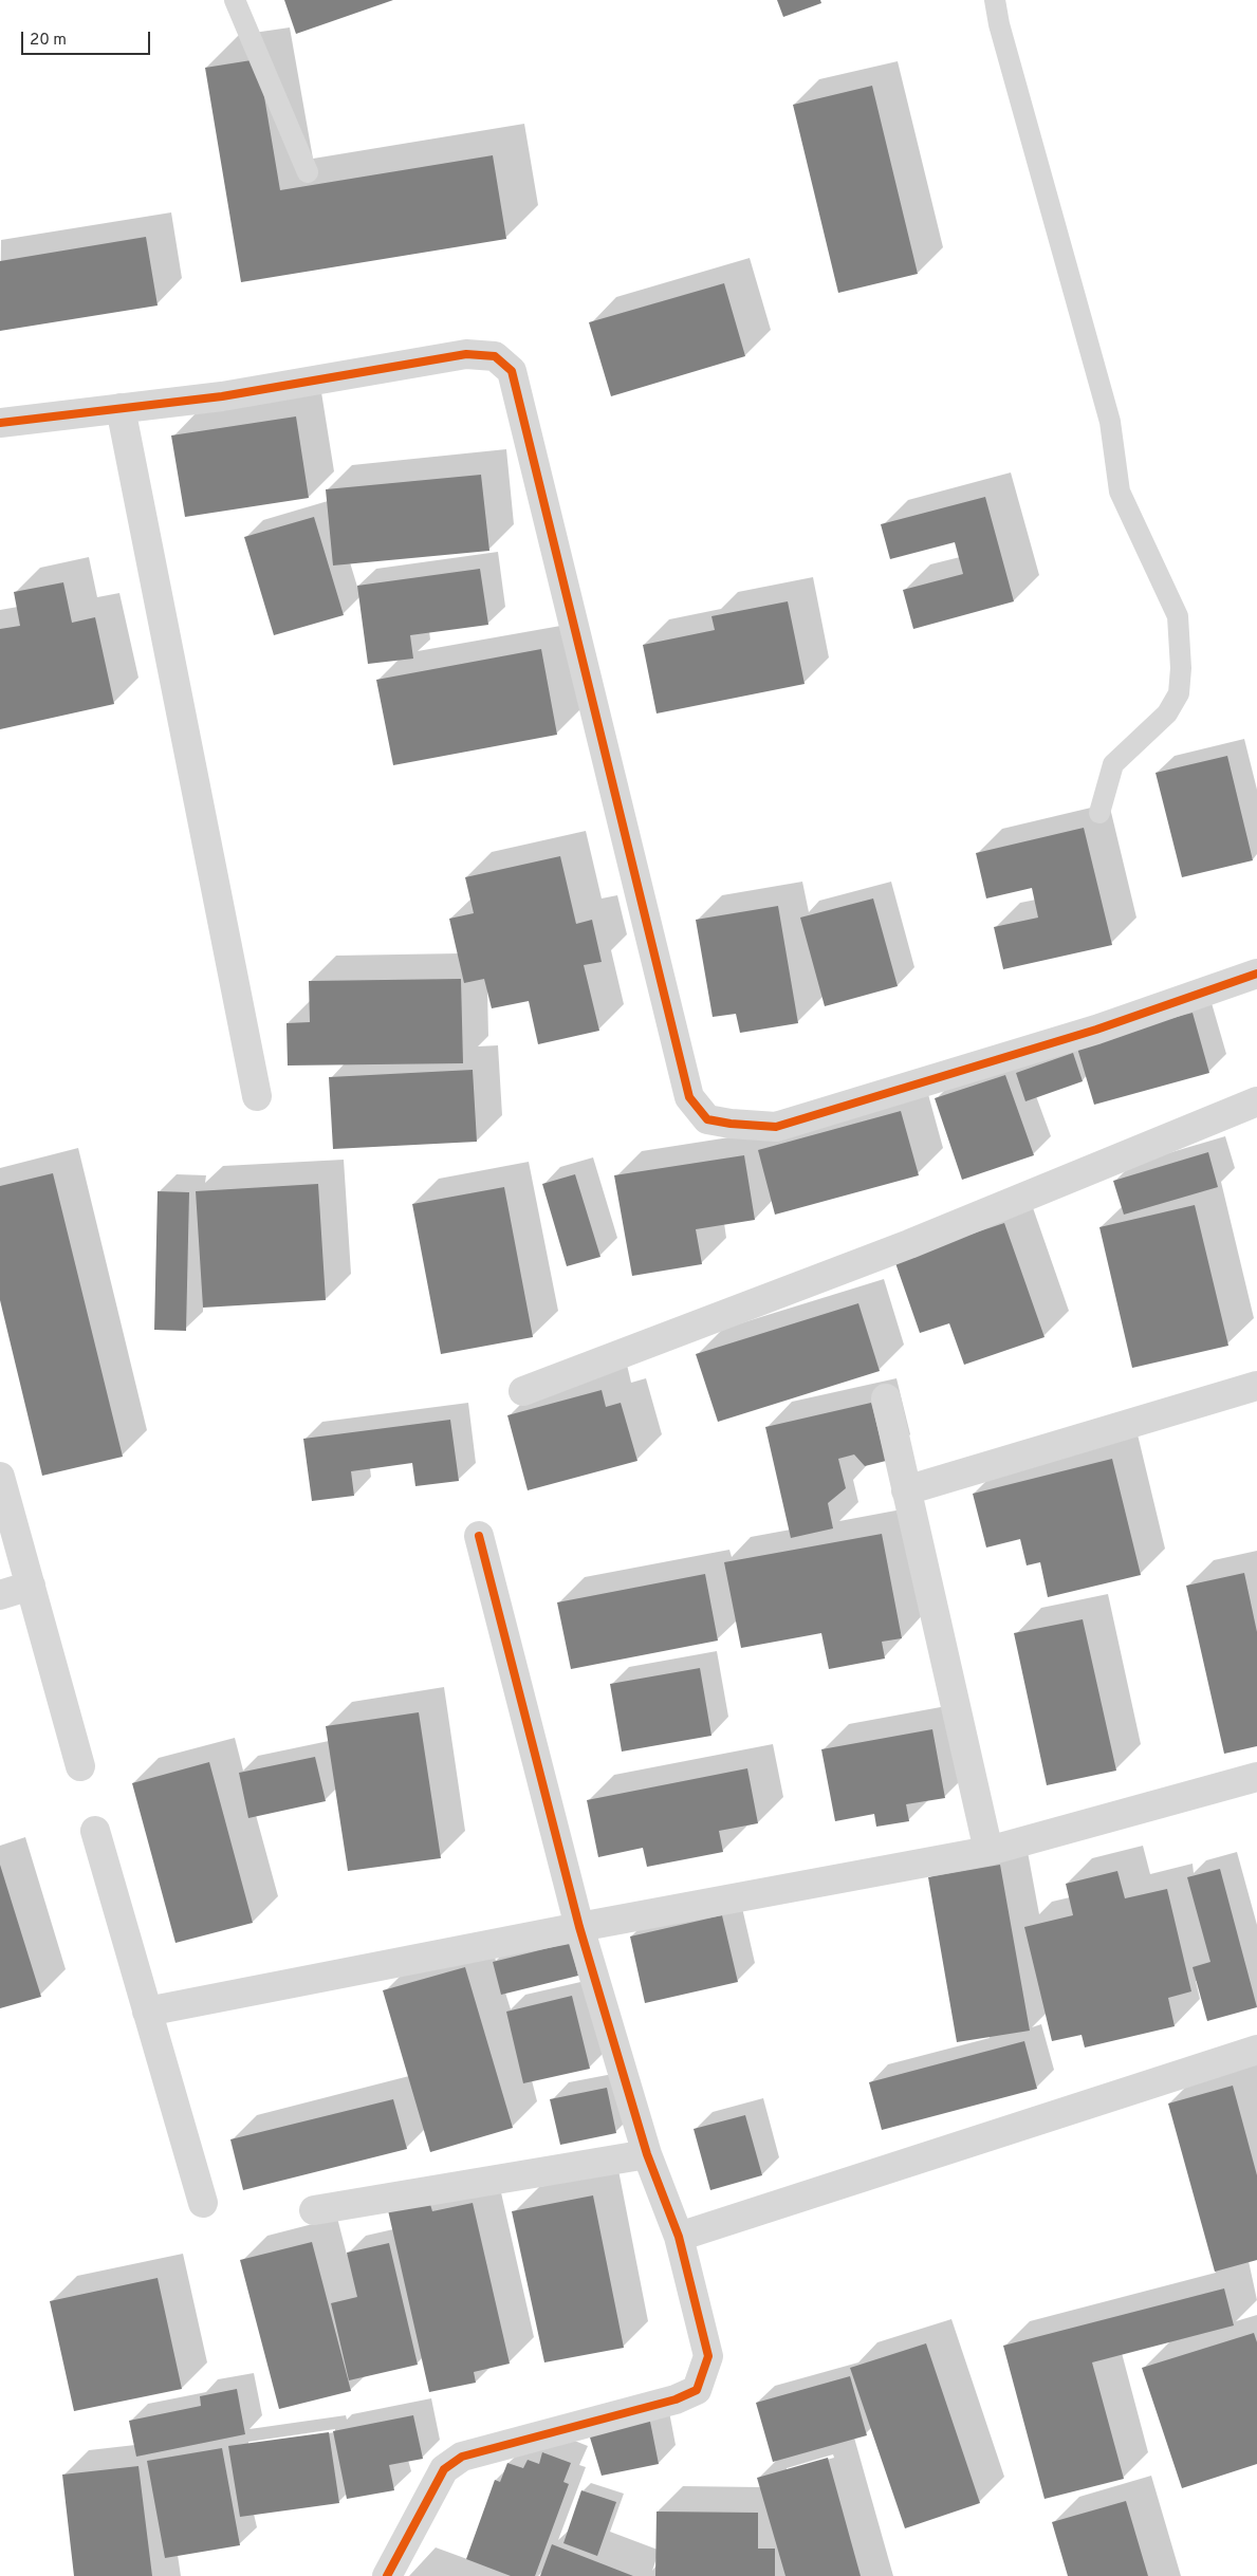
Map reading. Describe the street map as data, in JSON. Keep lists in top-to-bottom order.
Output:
{
  "scale_bar": "20 m"
}
